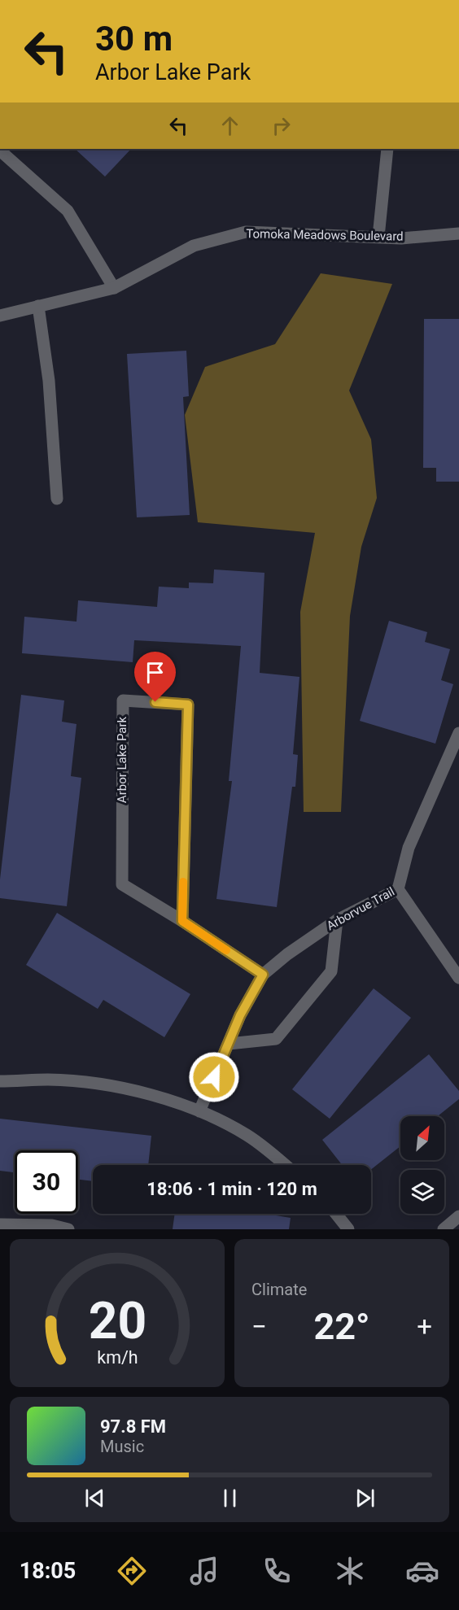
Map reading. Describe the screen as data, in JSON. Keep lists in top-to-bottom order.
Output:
{
  "streets": {
    "street": ["Tomoka Meadows Boulevard", "Arbor Lake Park", "Arborvue Trail"]
  },
  "crossings": [
    ["Arbor Lake Park", "Arborvue Trail"]
  ],
  "north": "top right",
  "page": {
    "turn": ["30 m", "Arbor Lake Park"],
    "limit": "30",
    "trip": "18:06 · 1 min · 120 m",
    "tile": "Climate",
    "heat": ["−", "22°", "+"],
    "song": ["97.8 FM", "Music"],
    "tabs": "18:05",
    "gauge": ["20", "km/h"]
  }
}
